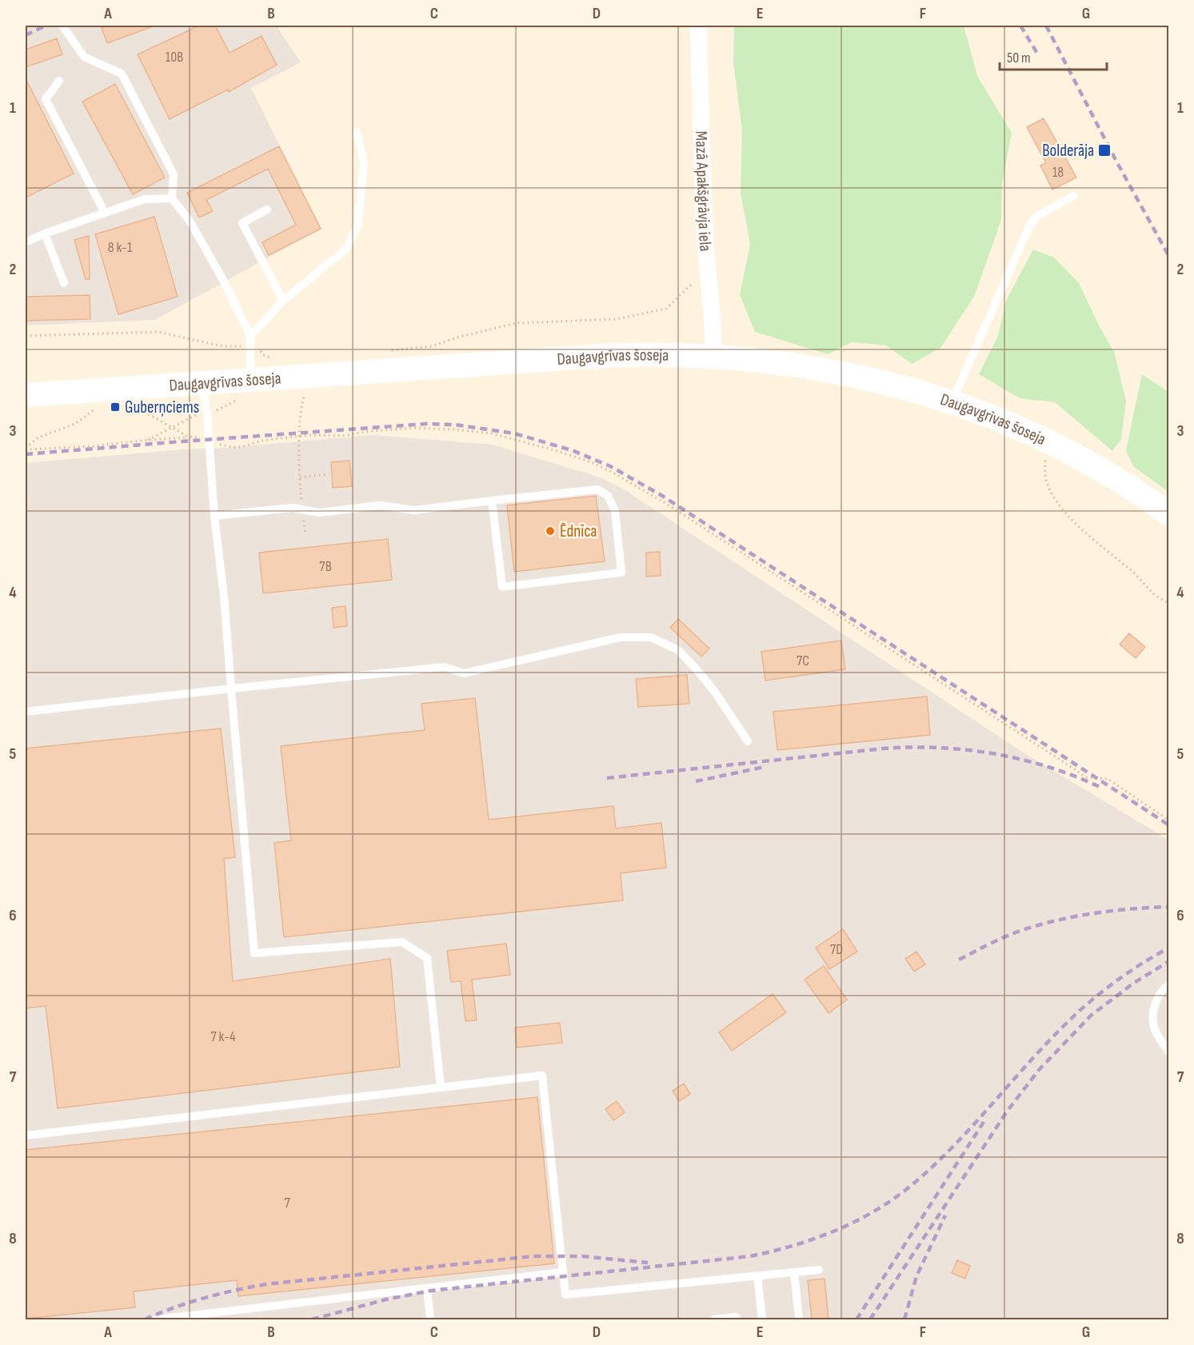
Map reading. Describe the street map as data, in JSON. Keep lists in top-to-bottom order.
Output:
{
  "streets": {
    "main road": ["Daugavgrīvas šoseja"],
    "street": ["Mazā Apakšgrāvja iela"]
  },
  "crossings": [
    ["Mazā Apakšgrāvja iela", "Daugavgrīvas šoseja"]
  ],
  "places": {
    "transit": ["Bolderāja", "Guberņciems"],
    "other": ["Ēdnīca"]
  },
  "house_numbers": [
    "10B",
    "18",
    "8 k-1",
    "7B",
    "7C",
    "7D",
    "7 k-4",
    "7"
  ],
  "scale_bar": "50 m",
  "grid": {
    "columns": [
      "A",
      "B",
      "C",
      "D",
      "E",
      "F",
      "G"
    ],
    "rows": [
      "1",
      "2",
      "3",
      "4",
      "5",
      "6",
      "7",
      "8"
    ]
  }
}
